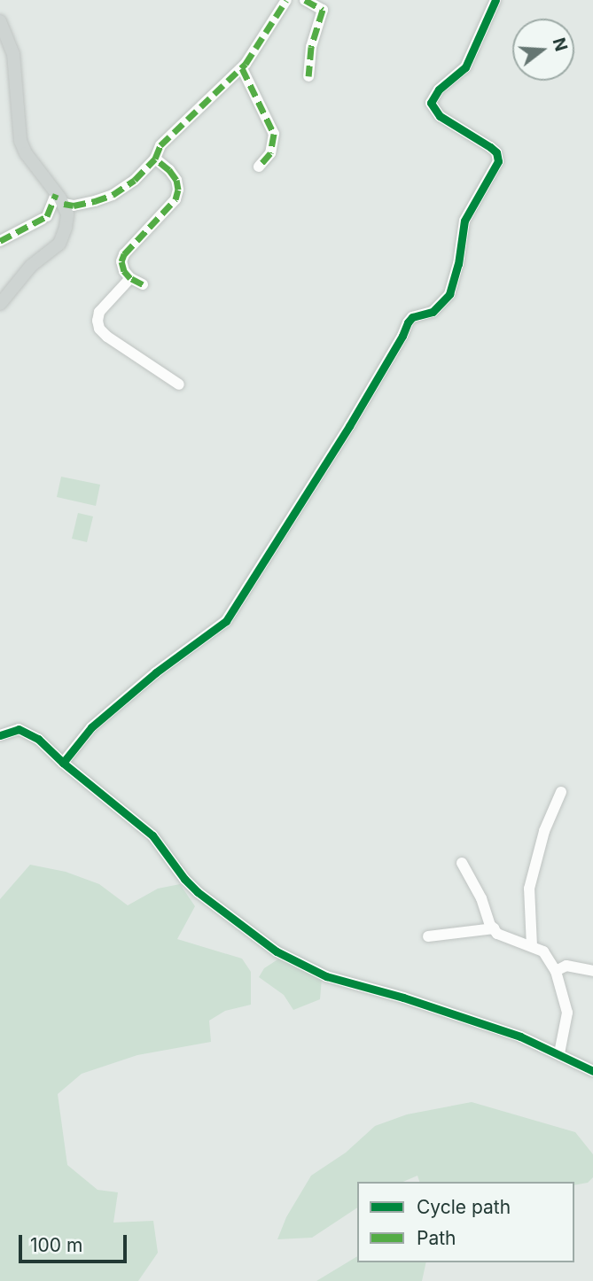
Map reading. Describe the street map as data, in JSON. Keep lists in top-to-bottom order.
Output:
{
  "legend": ["Cycle path", "Path"],
  "scale_bar": "100 m",
  "north": "right"
}
